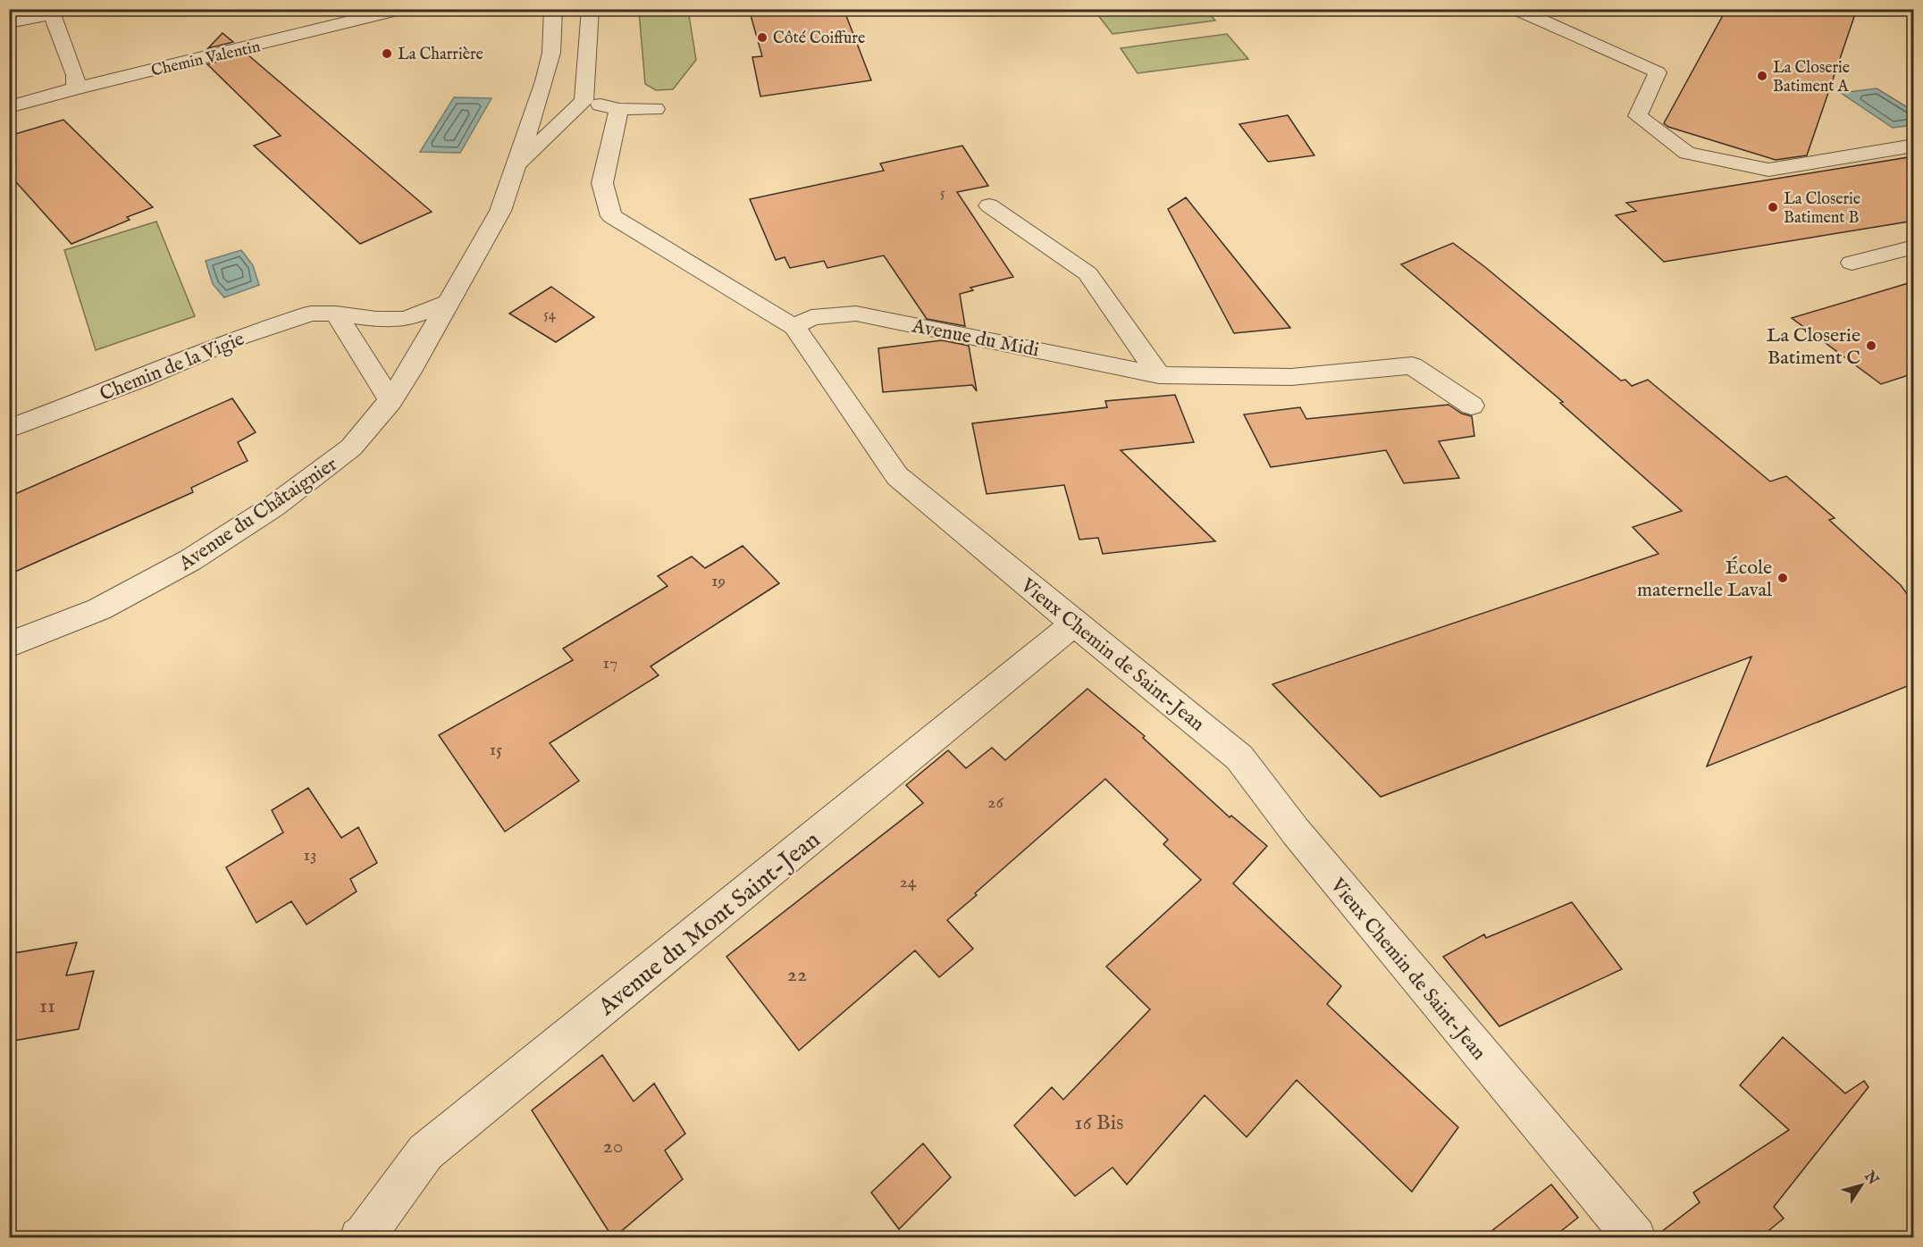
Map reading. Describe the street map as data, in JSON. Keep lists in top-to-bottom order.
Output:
{
  "streets": {
    "street": [
      "Chemin Valentin",
      "Avenue du Midi",
      "Chemin de la Vigie",
      "Avenue du Châtaignier",
      "Vieux Chemin de Saint-Jean",
      "Avenue du Mont Saint-Jean"
    ]
  },
  "crossings": [
    ["Avenue du Midi", "Vieux Chemin de Saint-Jean"],
    ["Chemin de la Vigie", "Avenue du Châtaignier"],
    ["Vieux Chemin de Saint-Jean", "Avenue du Mont Saint-Jean"]
  ],
  "places": [
    "Côté Coiffure",
    "La Charrière",
    "La Closerie Batiment A",
    "La Closerie Batiment B",
    "La Closerie Batiment C",
    "École maternelle Laval"
  ],
  "house_numbers": [
    "5",
    "54",
    "19",
    "17",
    "15",
    "26",
    "13",
    "24",
    "22",
    "11",
    "16 Bis",
    "20"
  ],
  "north": "top right"
}
